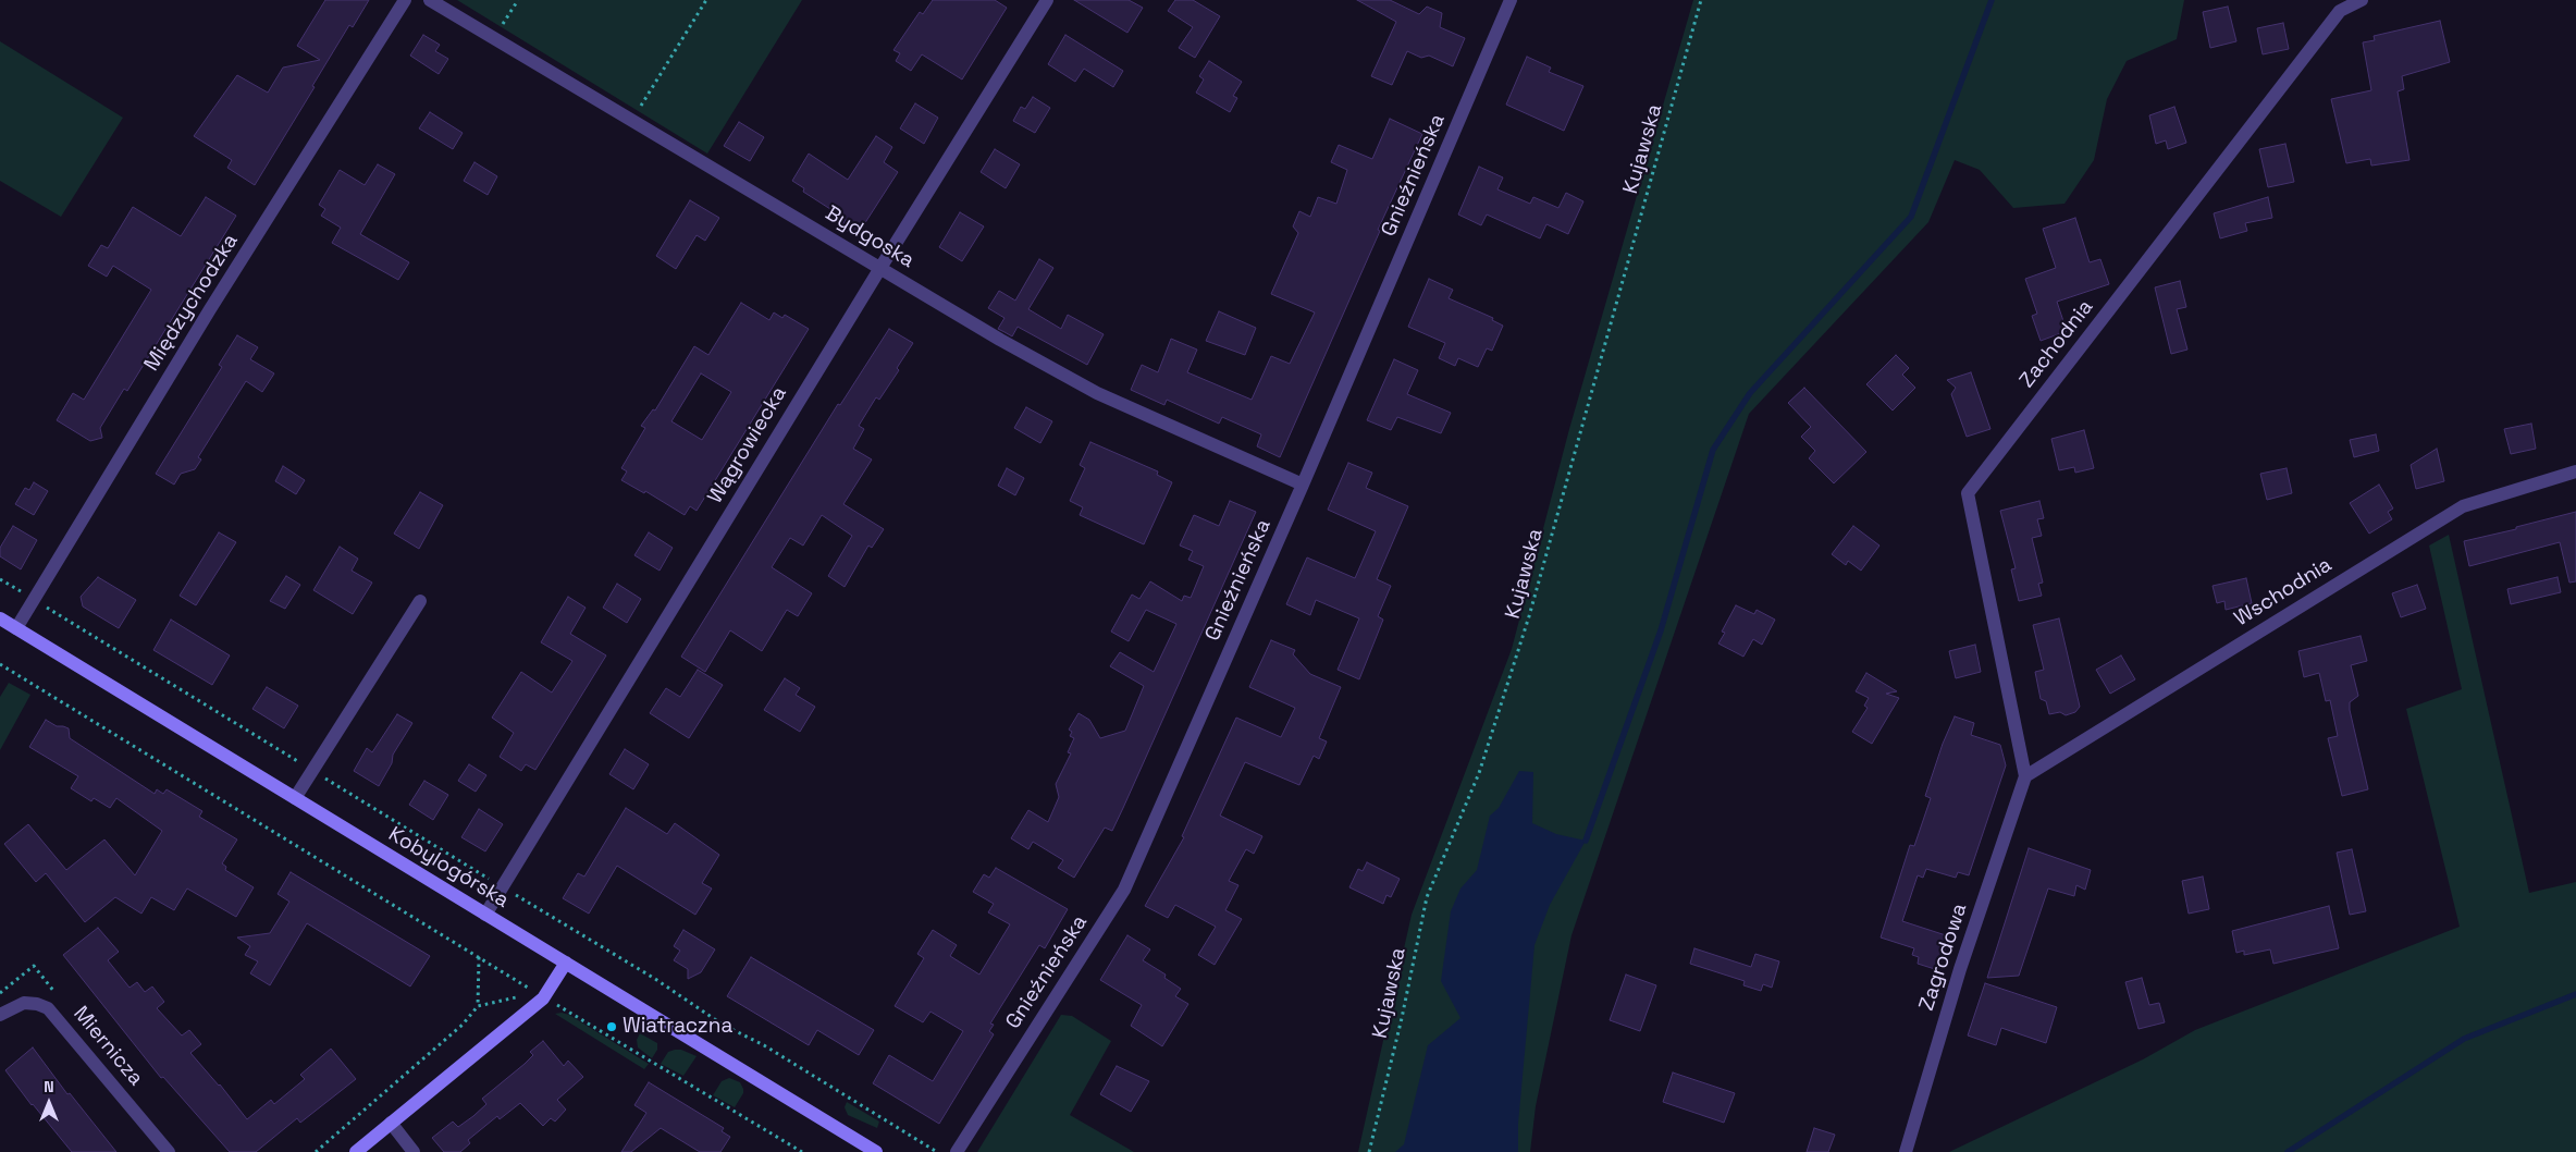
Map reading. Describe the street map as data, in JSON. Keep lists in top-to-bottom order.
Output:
{
  "streets": {
    "street": [
      "Gnieźnieńska",
      "Bydgoska",
      "Międzychodzka",
      "Zachodnia",
      "Wągrowiecka",
      "Wschodnia",
      "Kobylogórska",
      "Zagrodowa",
      "Miernicza"
    ],
    "path": ["Kujawska"]
  },
  "crossings": [
    ["Gnieźnieńska", "Bydgoska"],
    ["Bydgoska", "Wągrowiecka"],
    ["Międzychodzka", "Kobylogórska"],
    ["Zachodnia", "Wschodnia"],
    ["Zachodnia", "Zagrodowa"],
    ["Wągrowiecka", "Kobylogórska"],
    ["Wschodnia", "Zagrodowa"]
  ],
  "places": ["Wiatraczna"],
  "north": "top"
}
